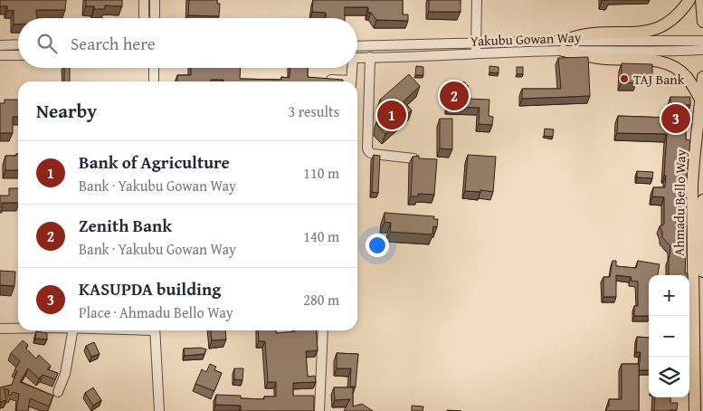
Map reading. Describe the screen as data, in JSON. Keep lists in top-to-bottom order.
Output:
{
  "streets": {
    "main road": ["Ahmadu Bello Way"],
    "street": ["Yakubu Gowan Way"]
  },
  "places": ["TAJ Bank"],
  "page": {
    "search": "Search here",
    "pins": ["2", "1", "3"],
    "heading": ["Nearby", "3 results"],
    "list": [
      {
        "mark": "1",
        "name": "Bank of Agriculture",
        "note": "Bank · Yakubu Gowan Way",
        "value": "110 m"
      },
      {
        "mark": "2",
        "name": "Zenith Bank",
        "note": "Bank · Yakubu Gowan Way",
        "value": "140 m"
      },
      {
        "mark": "3",
        "name": "KASUPDA building",
        "note": "Place · Ahmadu Bello Way",
        "value": "280 m"
      }
    ],
    "map_buttons": ["+", "−"]
  }
}
